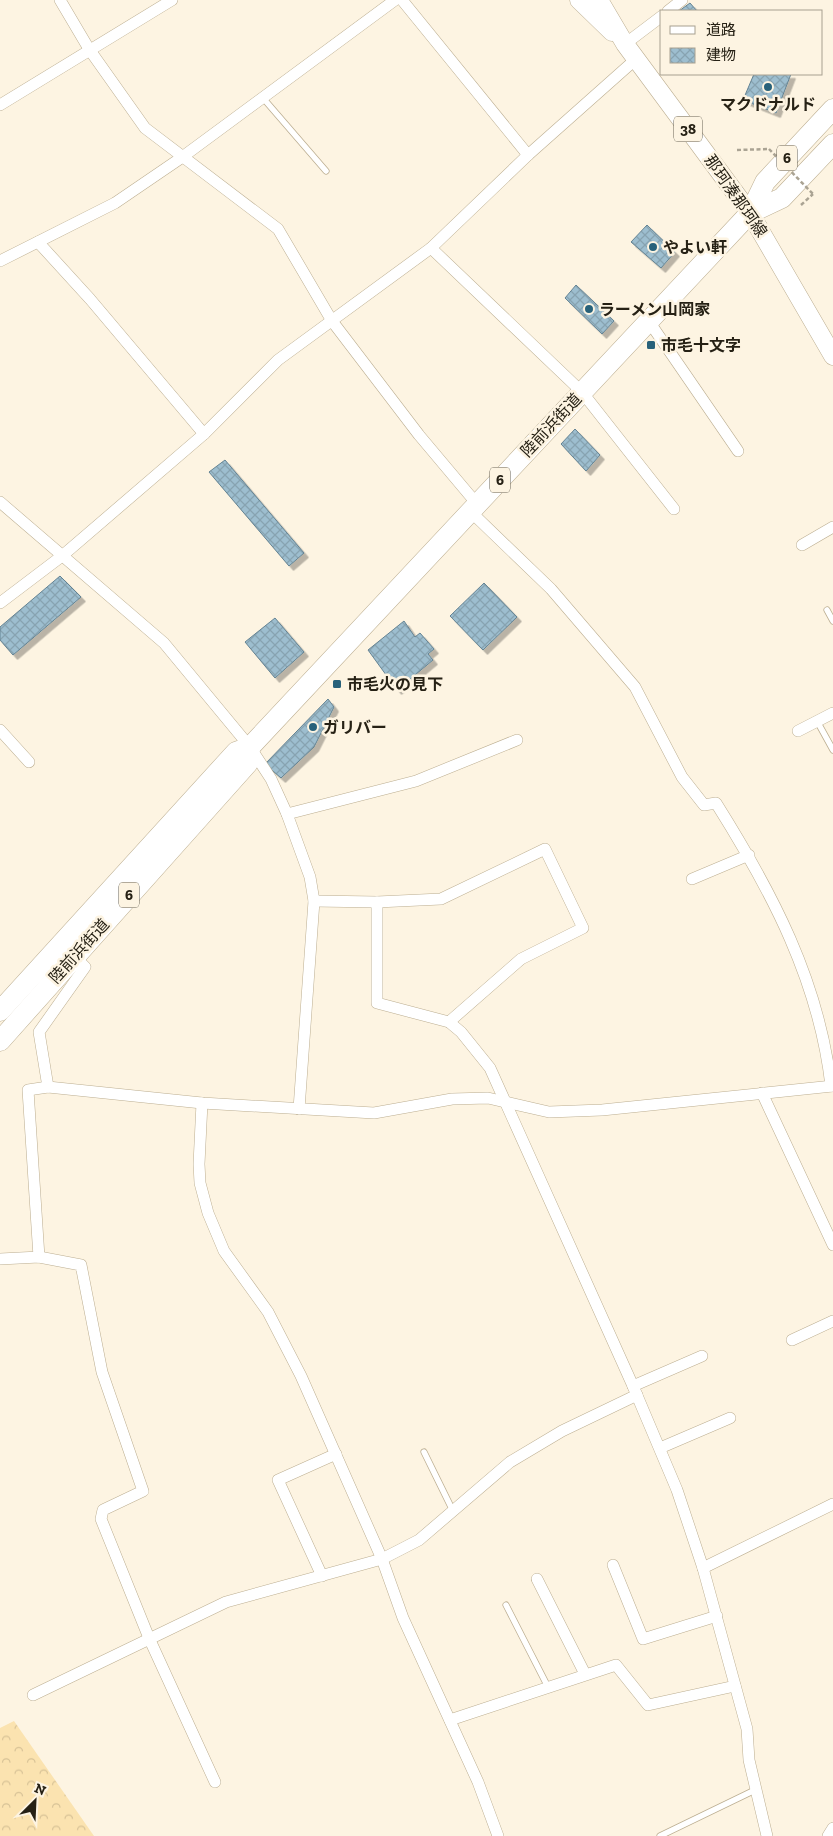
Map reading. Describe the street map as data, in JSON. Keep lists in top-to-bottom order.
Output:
{
  "streets": {
    "highway": ["6", "陸前浜街道"],
    "main road": ["38", "那珂湊那珂線"]
  },
  "crossings": [
    ["那珂湊那珂線", "陸前浜街道"]
  ],
  "places": {
    "other": [
      "マクドナルド",
      "やよい軒",
      "ラーメン山岡家",
      "ガリバー"
    ],
    "transit": ["市毛十文字", "市毛火の見下"]
  },
  "legend": ["道路", "建物"],
  "north": "top right"
}
